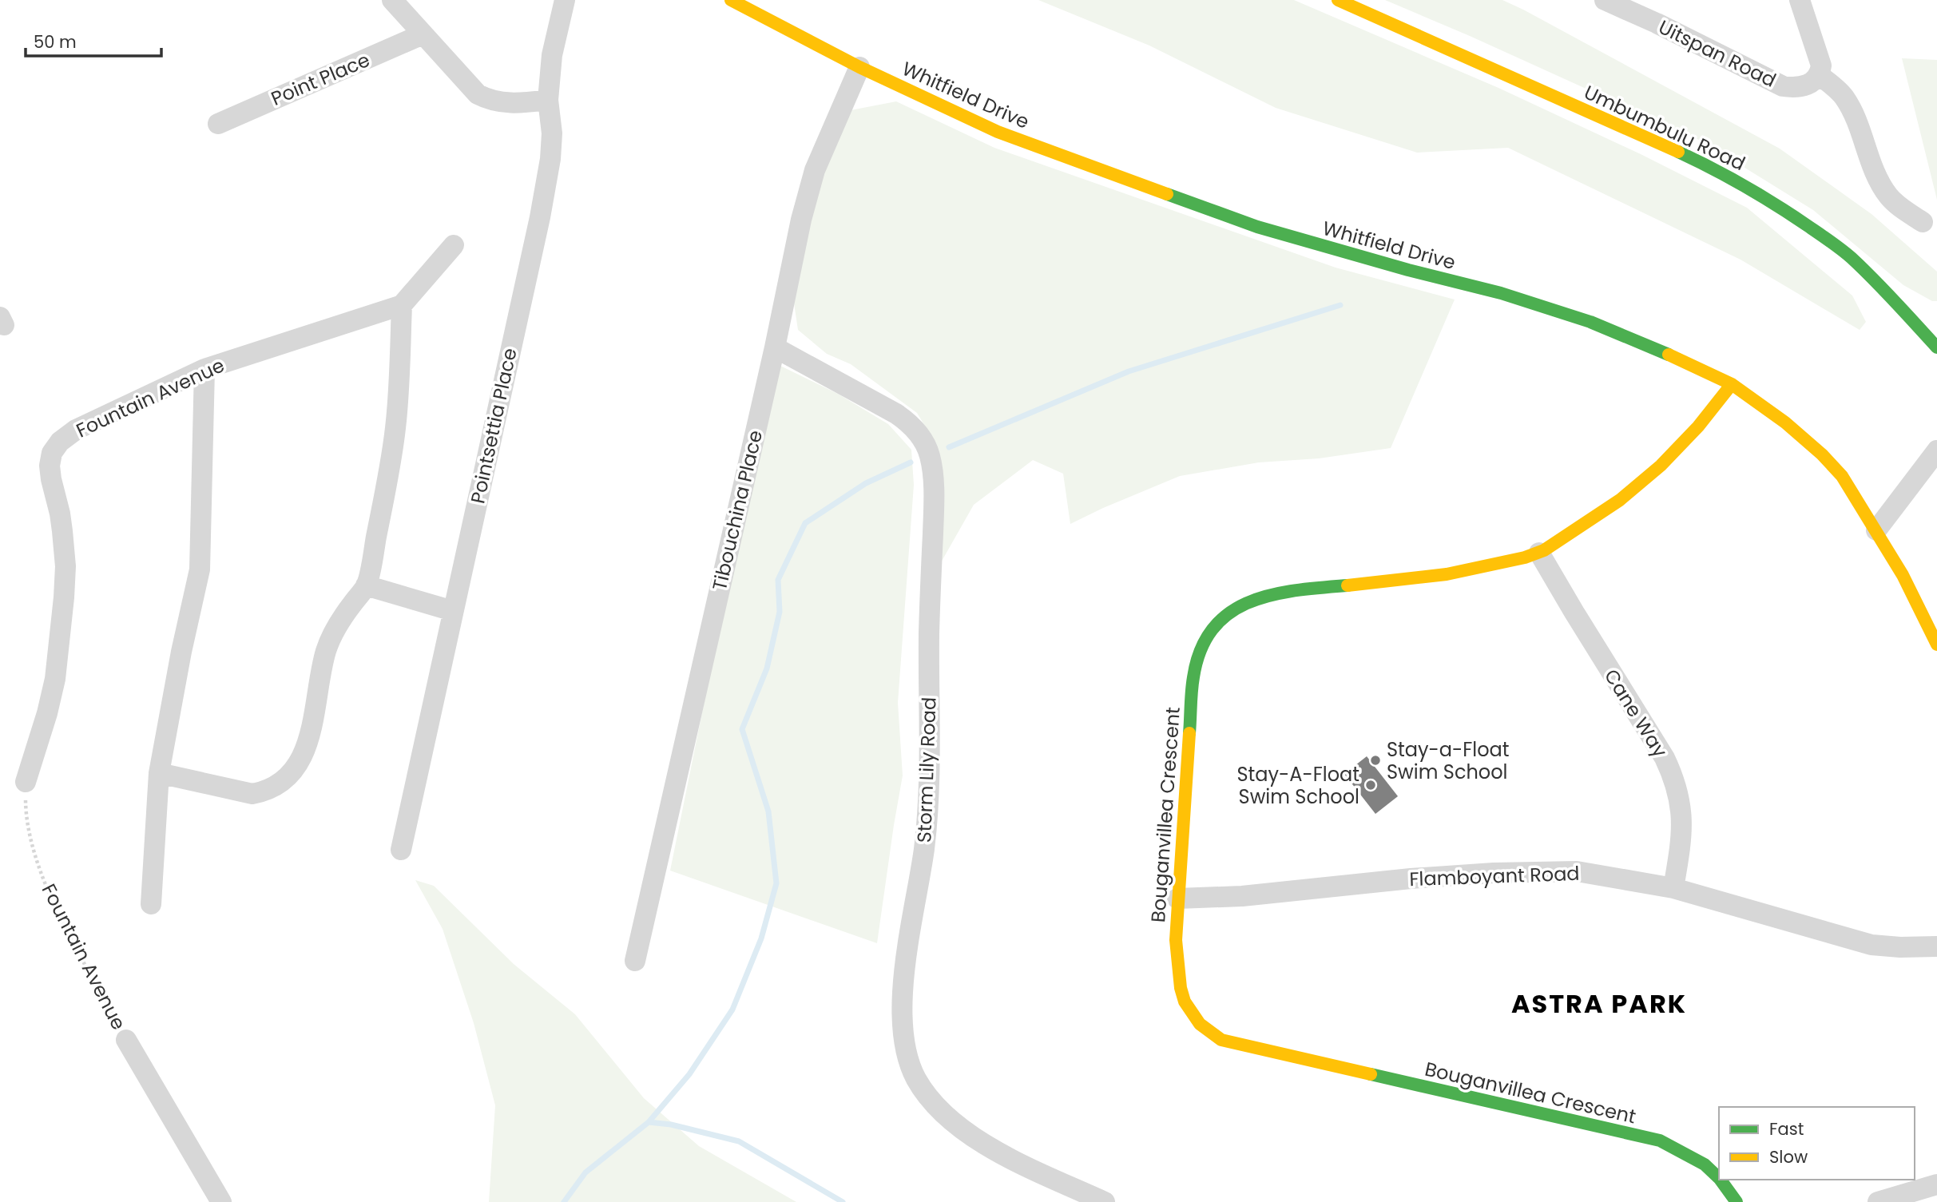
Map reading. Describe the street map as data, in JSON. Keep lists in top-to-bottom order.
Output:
{
  "streets": {
    "street": [
      "Uitspan Road",
      "Point Place",
      "Whitfield Drive",
      "Umbumbulu Road",
      "Fountain Avenue",
      "Pointsettia Place",
      "Tibouchina Place",
      "Cane Way",
      "Storm Lily Road",
      "Bouganvillea Crescent",
      "Flamboyant Road"
    ]
  },
  "crossings": [
    ["Whitfield Drive", "Tibouchina Place"],
    ["Whitfield Drive", "Bouganvillea Crescent"],
    ["Tibouchina Place", "Storm Lily Road"],
    ["Cane Way", "Bouganvillea Crescent"],
    ["Cane Way", "Flamboyant Road"],
    ["Bouganvillea Crescent", "Flamboyant Road"]
  ],
  "districts": ["ASTRA PARK"],
  "places": ["Stay-a-Float Swim School", "Stay-A-Float Swim School"],
  "legend": ["Fast", "Slow"],
  "scale_bar": "50 m"
}
